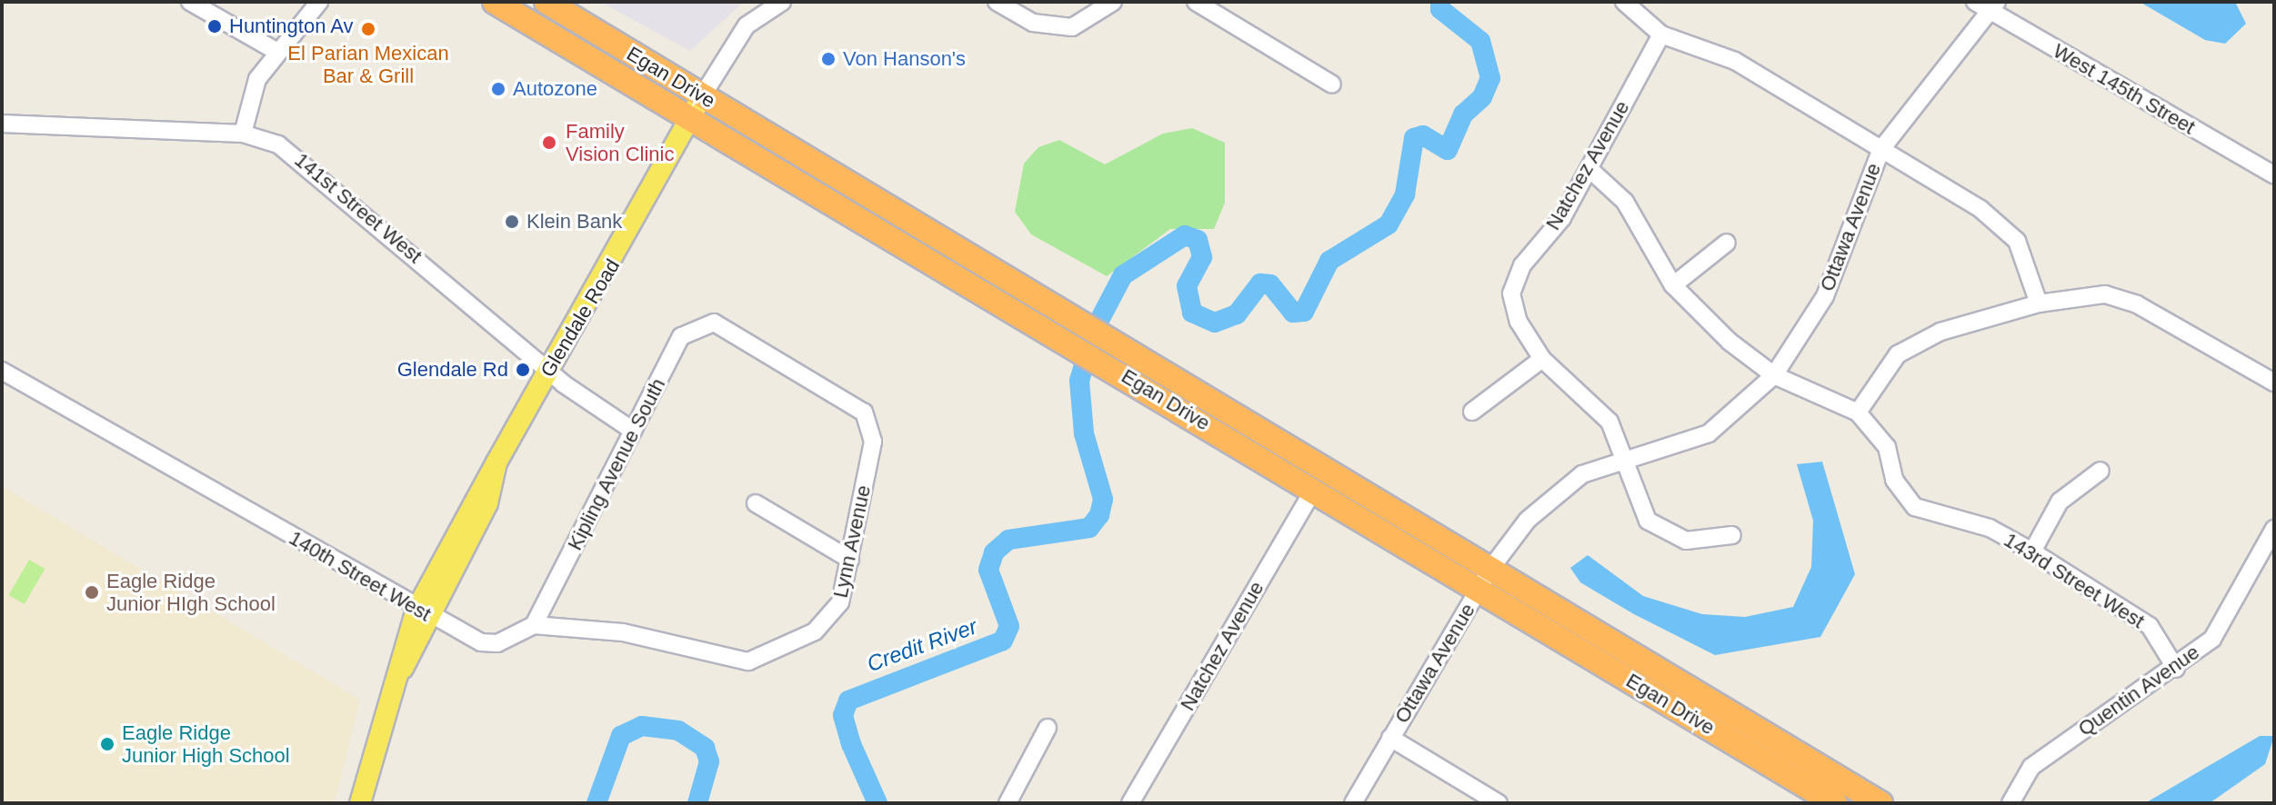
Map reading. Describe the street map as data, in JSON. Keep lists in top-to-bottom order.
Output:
{
  "streets": {
    "highway": ["Egan Drive"],
    "main road": ["Glendale Road"],
    "street": [
      "West 145th Street",
      "Natchez Avenue",
      "141st Street West",
      "Ottawa Avenue",
      "Kipling Avenue South",
      "Lynn Avenue",
      "140th Street West",
      "143rd Street West",
      "Quentin Avenue"
    ]
  },
  "crossings": [
    ["Egan Drive", "Natchez Avenue"],
    ["Egan Drive", "Ottawa Avenue"],
    ["Egan Drive", "Glendale Road"],
    ["West 145th Street", "Ottawa Avenue"],
    ["Natchez Avenue", "143rd Street West"],
    ["141st Street West", "Glendale Road"],
    ["141st Street West", "Kipling Avenue South"],
    ["Ottawa Avenue", "143rd Street West"],
    ["Glendale Road", "140th Street West"],
    ["Kipling Avenue South", "Lynn Avenue"],
    ["Kipling Avenue South", "140th Street West"],
    ["Lynn Avenue", "140th Street West"],
    ["143rd Street West", "Quentin Avenue"]
  ],
  "water": ["Credit River"],
  "places": [
    "Huntington Av",
    "El Parian Mexican Bar & Grill",
    "Von Hanson's",
    "Autozone",
    "Family Vision Clinic",
    "Klein Bank",
    "Glendale Rd",
    "Eagle Ridge Junior HIgh School",
    "Eagle Ridge Junior High School"
  ]
}
